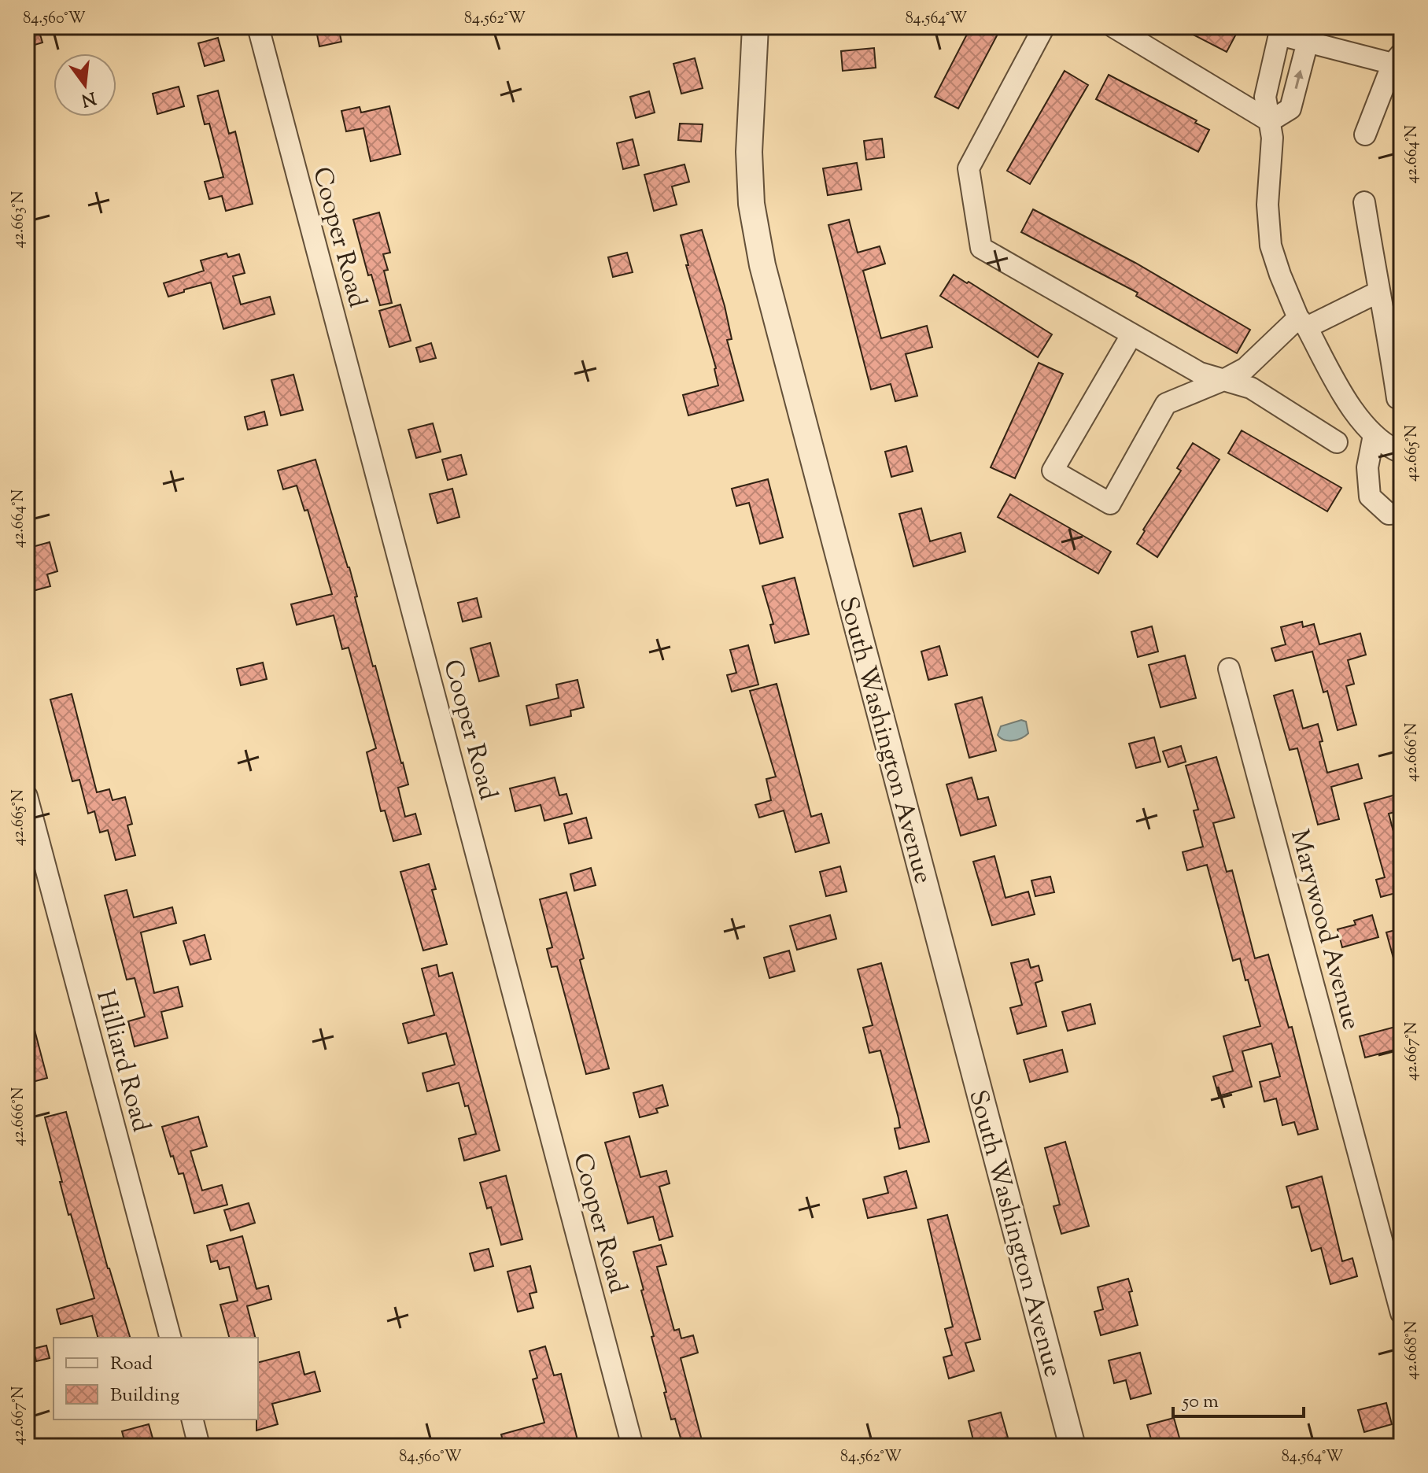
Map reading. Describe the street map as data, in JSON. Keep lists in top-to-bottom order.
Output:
{
  "streets": {
    "street": [
      "Cooper Road",
      "South Washington Avenue",
      "Marywood Avenue",
      "Hilliard Road"
    ]
  },
  "legend": ["Road", "Building"],
  "scale_bar": "50 m",
  "north": "bottom",
  "coordinates": [
    "84.560°W",
    "84.562°W",
    "84.564°W",
    "42.664°N",
    "42.663°N",
    "42.665°N",
    "42.666°N",
    "42.667°N",
    "42.668°N"
  ]
}
